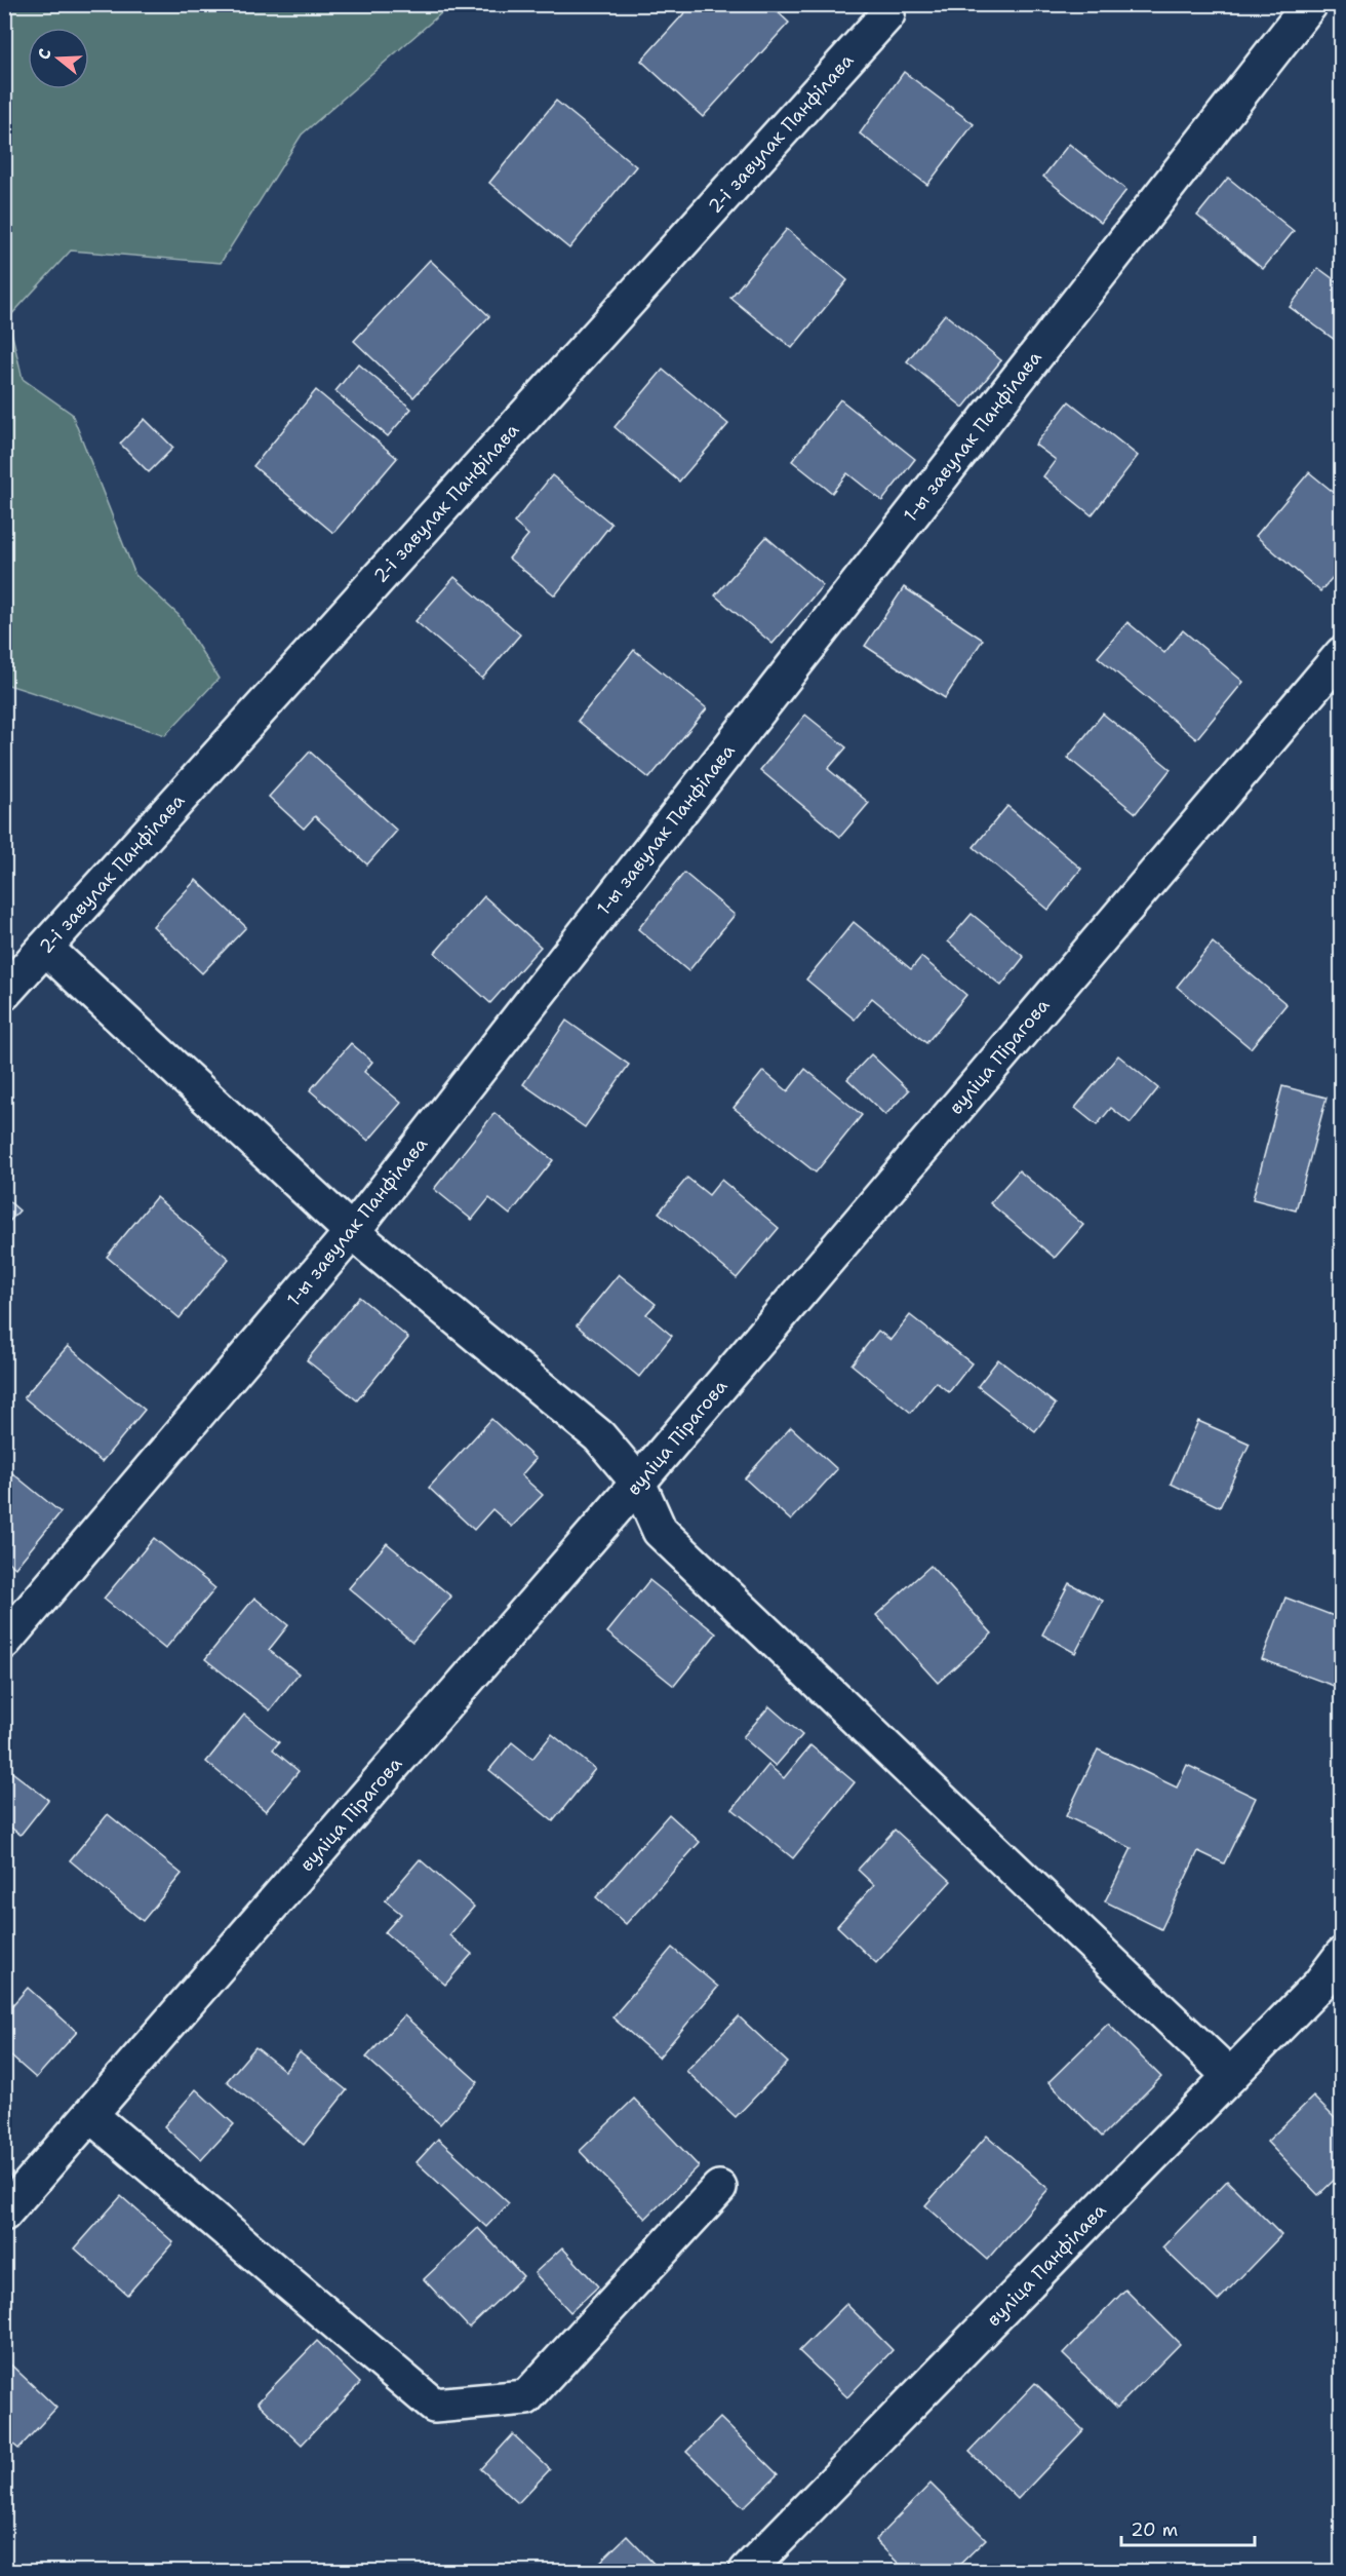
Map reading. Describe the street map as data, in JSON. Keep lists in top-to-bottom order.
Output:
{
  "streets": {
    "street": [
      "2-і завулак Панфілава",
      "1-ы завулак Панфілава",
      "вуліца Пірагова",
      "вуліца Панфілава"
    ]
  },
  "scale_bar": "20 m",
  "north": "left"
}
